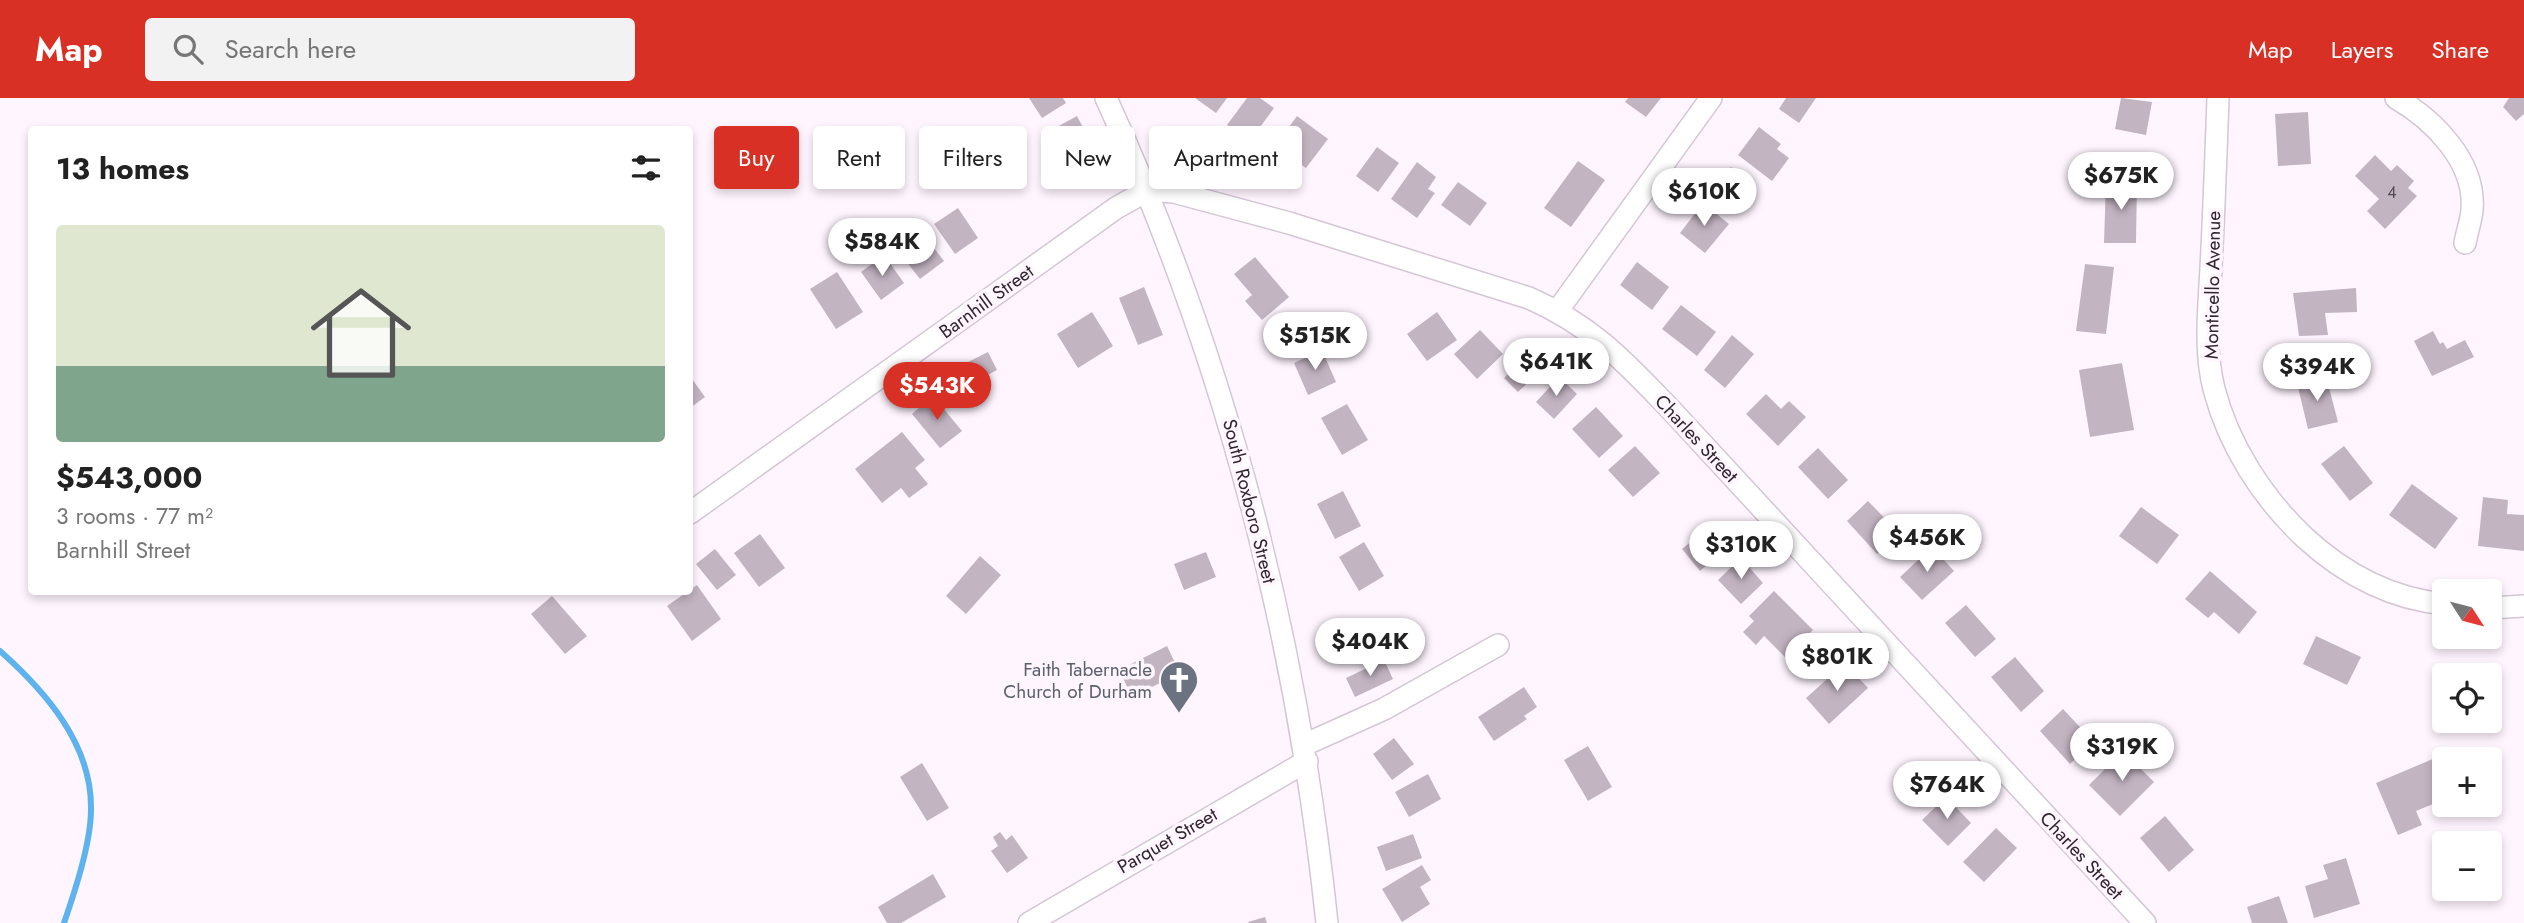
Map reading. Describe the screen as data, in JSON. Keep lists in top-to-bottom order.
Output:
{
  "streets": {
    "street": [
      "Monticello Avenue",
      "Barnhill Street",
      "Charles Street",
      "South Roxboro Street",
      "Parquet Street"
    ]
  },
  "crossings": [
    ["Barnhill Street", "Charles Street"],
    ["Barnhill Street", "South Roxboro Street"],
    ["Charles Street", "South Roxboro Street"],
    ["South Roxboro Street", "Parquet Street"]
  ],
  "places": {
    "church": ["Faith Tabernacle Church of Durham"]
  },
  "house_numbers": ["4"],
  "north": "bottom right",
  "page": {
    "header": "Map",
    "search": "Search here",
    "nav": ["Map", "Layers", "Share"],
    "chip": [
      "Buy",
      "Rent",
      "Filters",
      "New",
      "Apartment"
    ],
    "heading": "13 homes",
    "price": [
      "$675K",
      "$610K",
      "$584K",
      "$515K",
      "$641K",
      "$394K",
      "$543K",
      "$456K",
      "$310K",
      "$404K",
      "$801K",
      "$319K",
      "$764K"
    ],
    "list": [
      {
        "name": "$543,000",
        "note": "3 rooms · 77 m² · Barnhill Street"
      }
    ],
    "map_buttons": ["+", "−"]
  }
}
